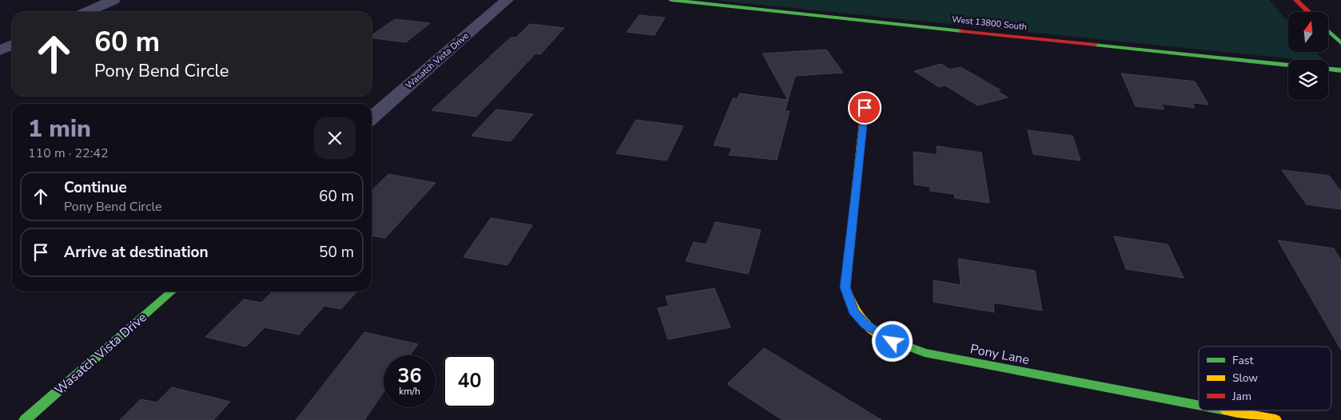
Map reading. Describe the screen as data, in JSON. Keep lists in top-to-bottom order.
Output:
{
  "streets": {
    "street": ["West 13800 South", "Wasatch Vista Drive", "Pony Lane"]
  },
  "legend": ["Fast", "Slow", "Jam"],
  "north": "top",
  "page": {
    "turn": ["60 m", "Pony Bend Circle"],
    "heading": ["1 min", "110 m · 22:42"],
    "list": [
      {
        "name": "Continue",
        "note": "Pony Bend Circle",
        "value": "60 m"
      },
      {
        "name": "Arrive at destination",
        "value": "50 m"
      }
    ],
    "speed": "36 km/h",
    "limit": "40"
  }
}
